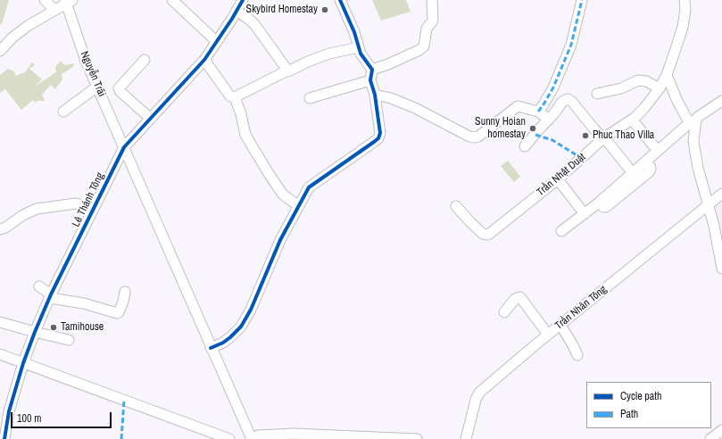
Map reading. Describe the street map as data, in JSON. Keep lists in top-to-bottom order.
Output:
{
  "streets": {
    "street": [
      "Nguyễn Trãi",
      "Trần Nhật Duật",
      "Lê Thánh Tông",
      "Trần Nhân Tông"
    ]
  },
  "crossings": [
    ["Nguyễn Trãi", "Lê Thánh Tông"]
  ],
  "places": [
    "Skybird Homestay",
    "Sunny Hoian homestay",
    "Phuc Thao Villa",
    "Tamihouse"
  ],
  "legend": ["Cycle path", "Path"],
  "scale_bar": "100 m"
}
